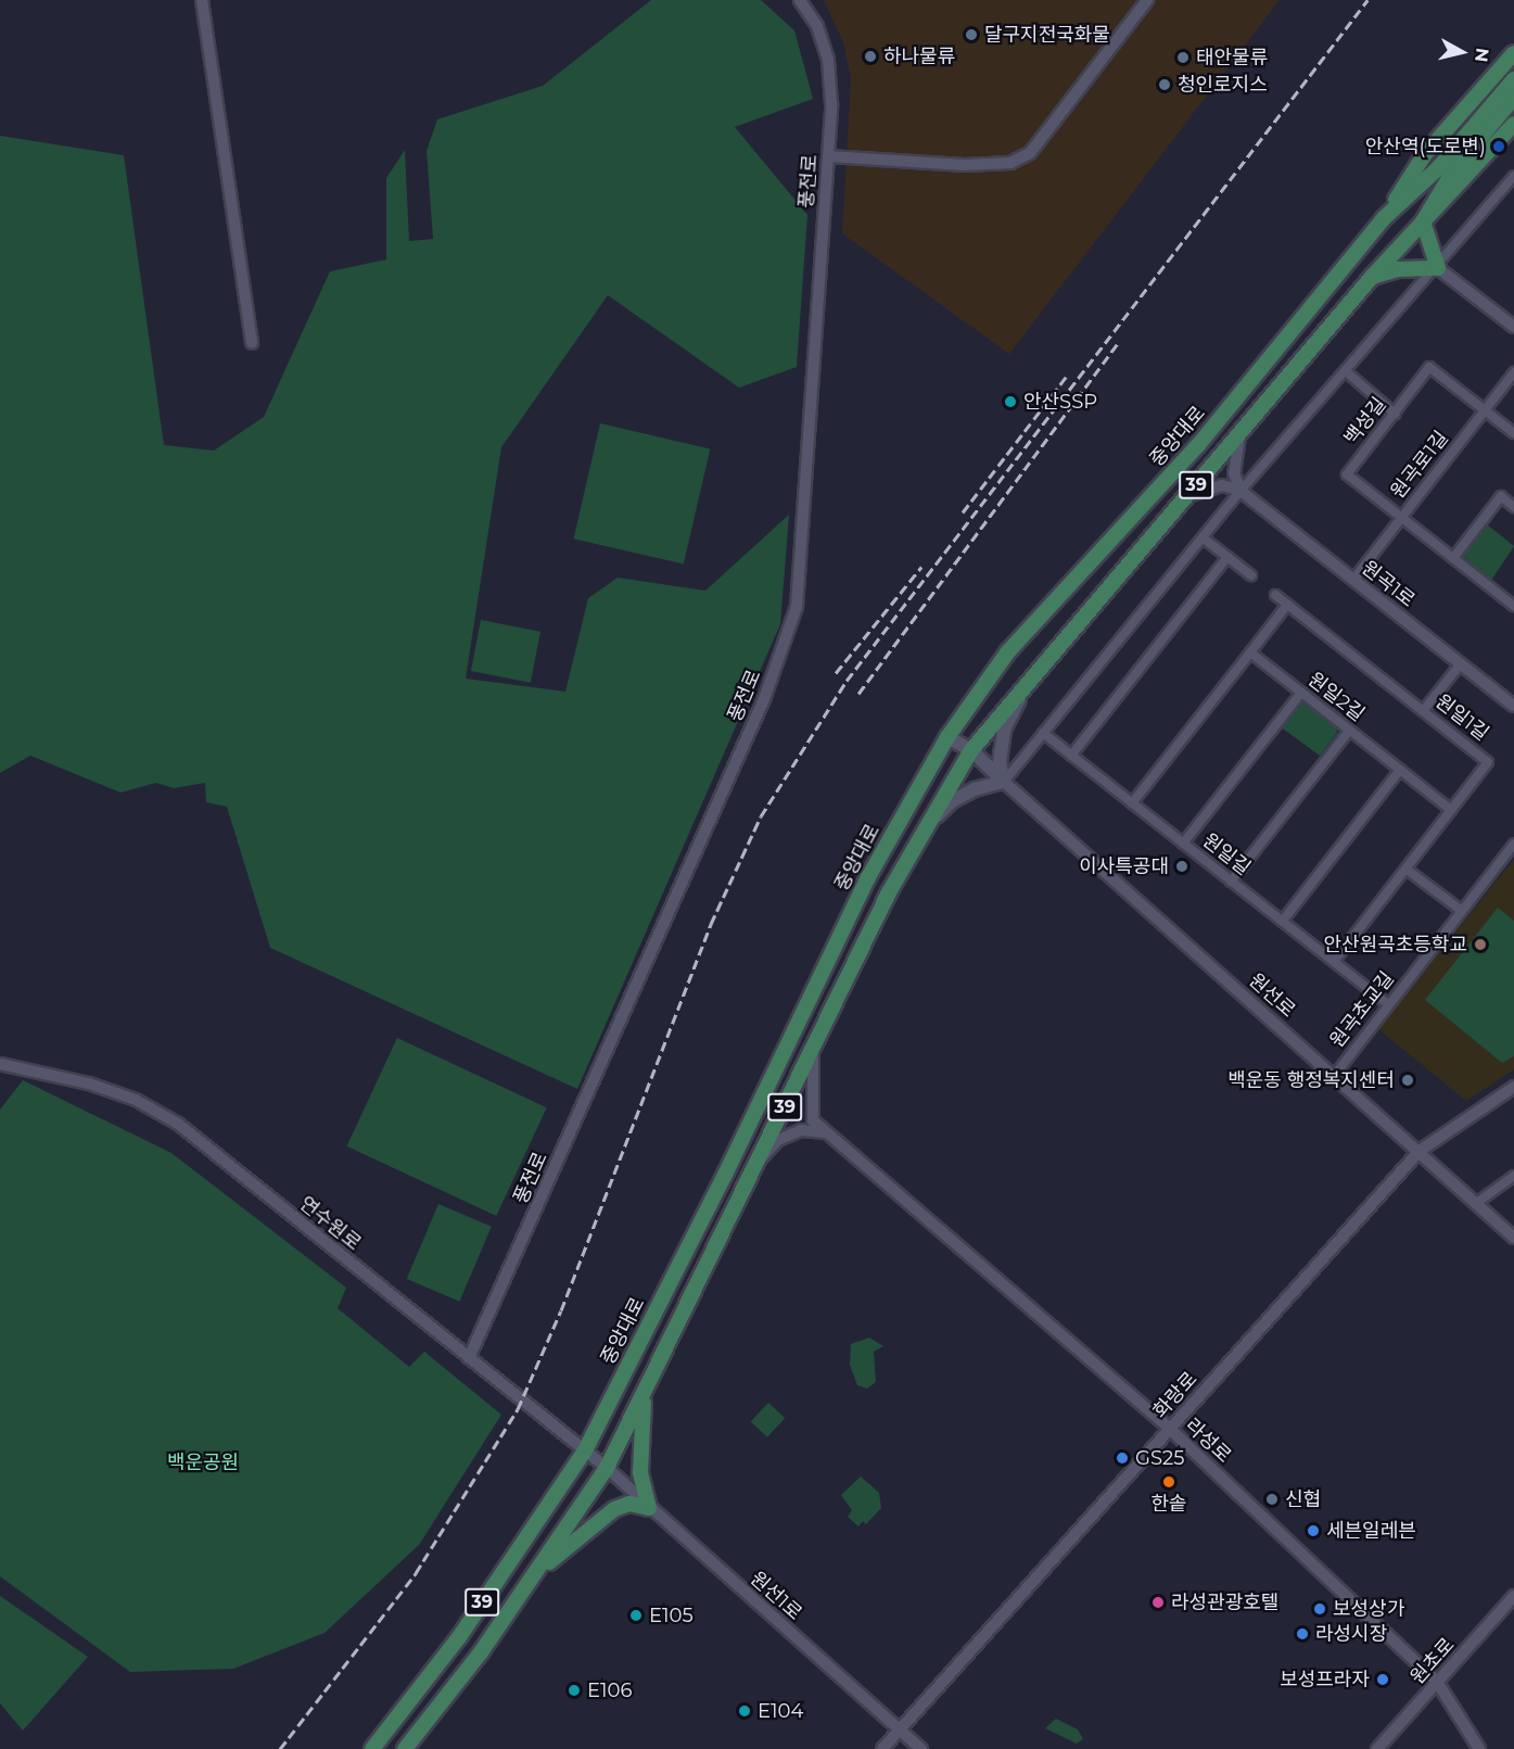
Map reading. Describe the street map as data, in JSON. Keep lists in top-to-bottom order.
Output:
{
  "streets": {
    "main road": ["중앙대로", "39"],
    "street": [
      "풍전로",
      "백성길",
      "원곡로1길",
      "원곡1로",
      "원일2길",
      "원일1길",
      "원일길",
      "원선로",
      "원곡초교길",
      "연수원로",
      "화랑로",
      "라성로",
      "원선1로",
      "원초로"
    ]
  },
  "crossings": [
    ["풍전로", "연수원로"],
    ["백성길", "원곡로1길"],
    ["중앙대로", "39"],
    ["중앙대로", "연수원로"],
    ["원곡로1길", "원곡1로"],
    ["39", "연수원로"],
    ["39", "원선1로"],
    ["원일2길", "원일1길"],
    ["원일1길", "원일길"],
    ["원일길", "원곡초교길"],
    ["원선로", "원곡초교길"],
    ["원선로", "화랑로"],
    ["연수원로", "원선1로"],
    ["화랑로", "라성로"],
    ["화랑로", "원선1로"],
    ["라성로", "원초로"]
  ],
  "parks": ["백운공원"],
  "places": [
    "달구지전국화물",
    "하나물류",
    "태안물류",
    "청인로지스",
    "안산역(도로변)",
    "안산SSP",
    "이사특공대",
    "안산원곡초등학교",
    "백운동 행정복지센터",
    "GS25",
    "한솥",
    "신협",
    "세븐일레븐",
    "라성관광호텔",
    "보성상가",
    "E105",
    "라성시장",
    "보성프라자",
    "E106",
    "E104"
  ],
  "north": "right"
}
